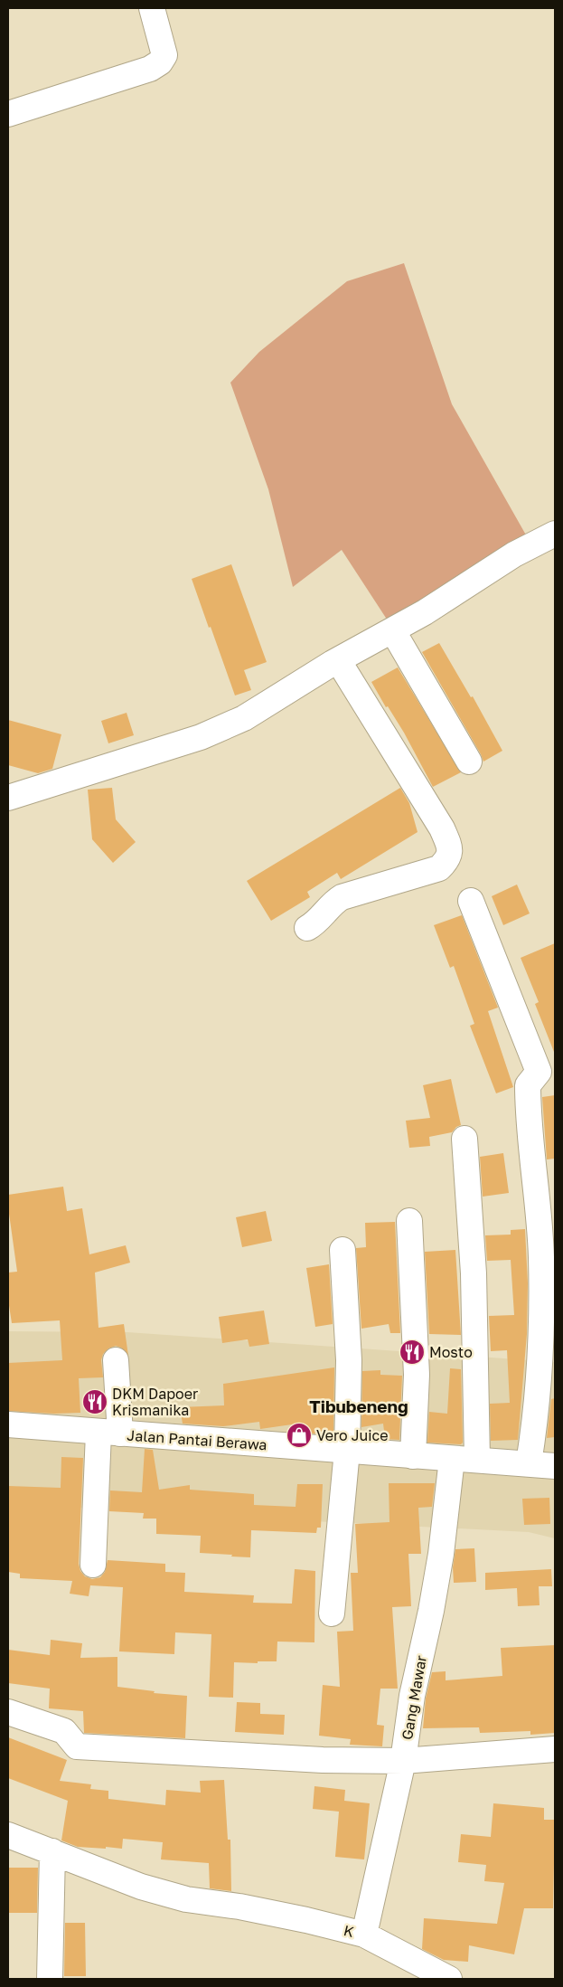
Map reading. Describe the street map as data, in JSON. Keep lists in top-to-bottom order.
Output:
{
  "streets": {
    "street": ["Jalan Pantai Berawa", "Gang Mawar", "K"]
  },
  "crossings": [
    ["Jalan Pantai Berawa", "Gang Mawar"],
    ["Gang Mawar", "K"]
  ],
  "districts": ["Tibubeneng"],
  "places": {
    "restaurant": ["Mosto", "DKM Dapoer Krismanika"],
    "shop": ["Vero Juice"]
  }
}
